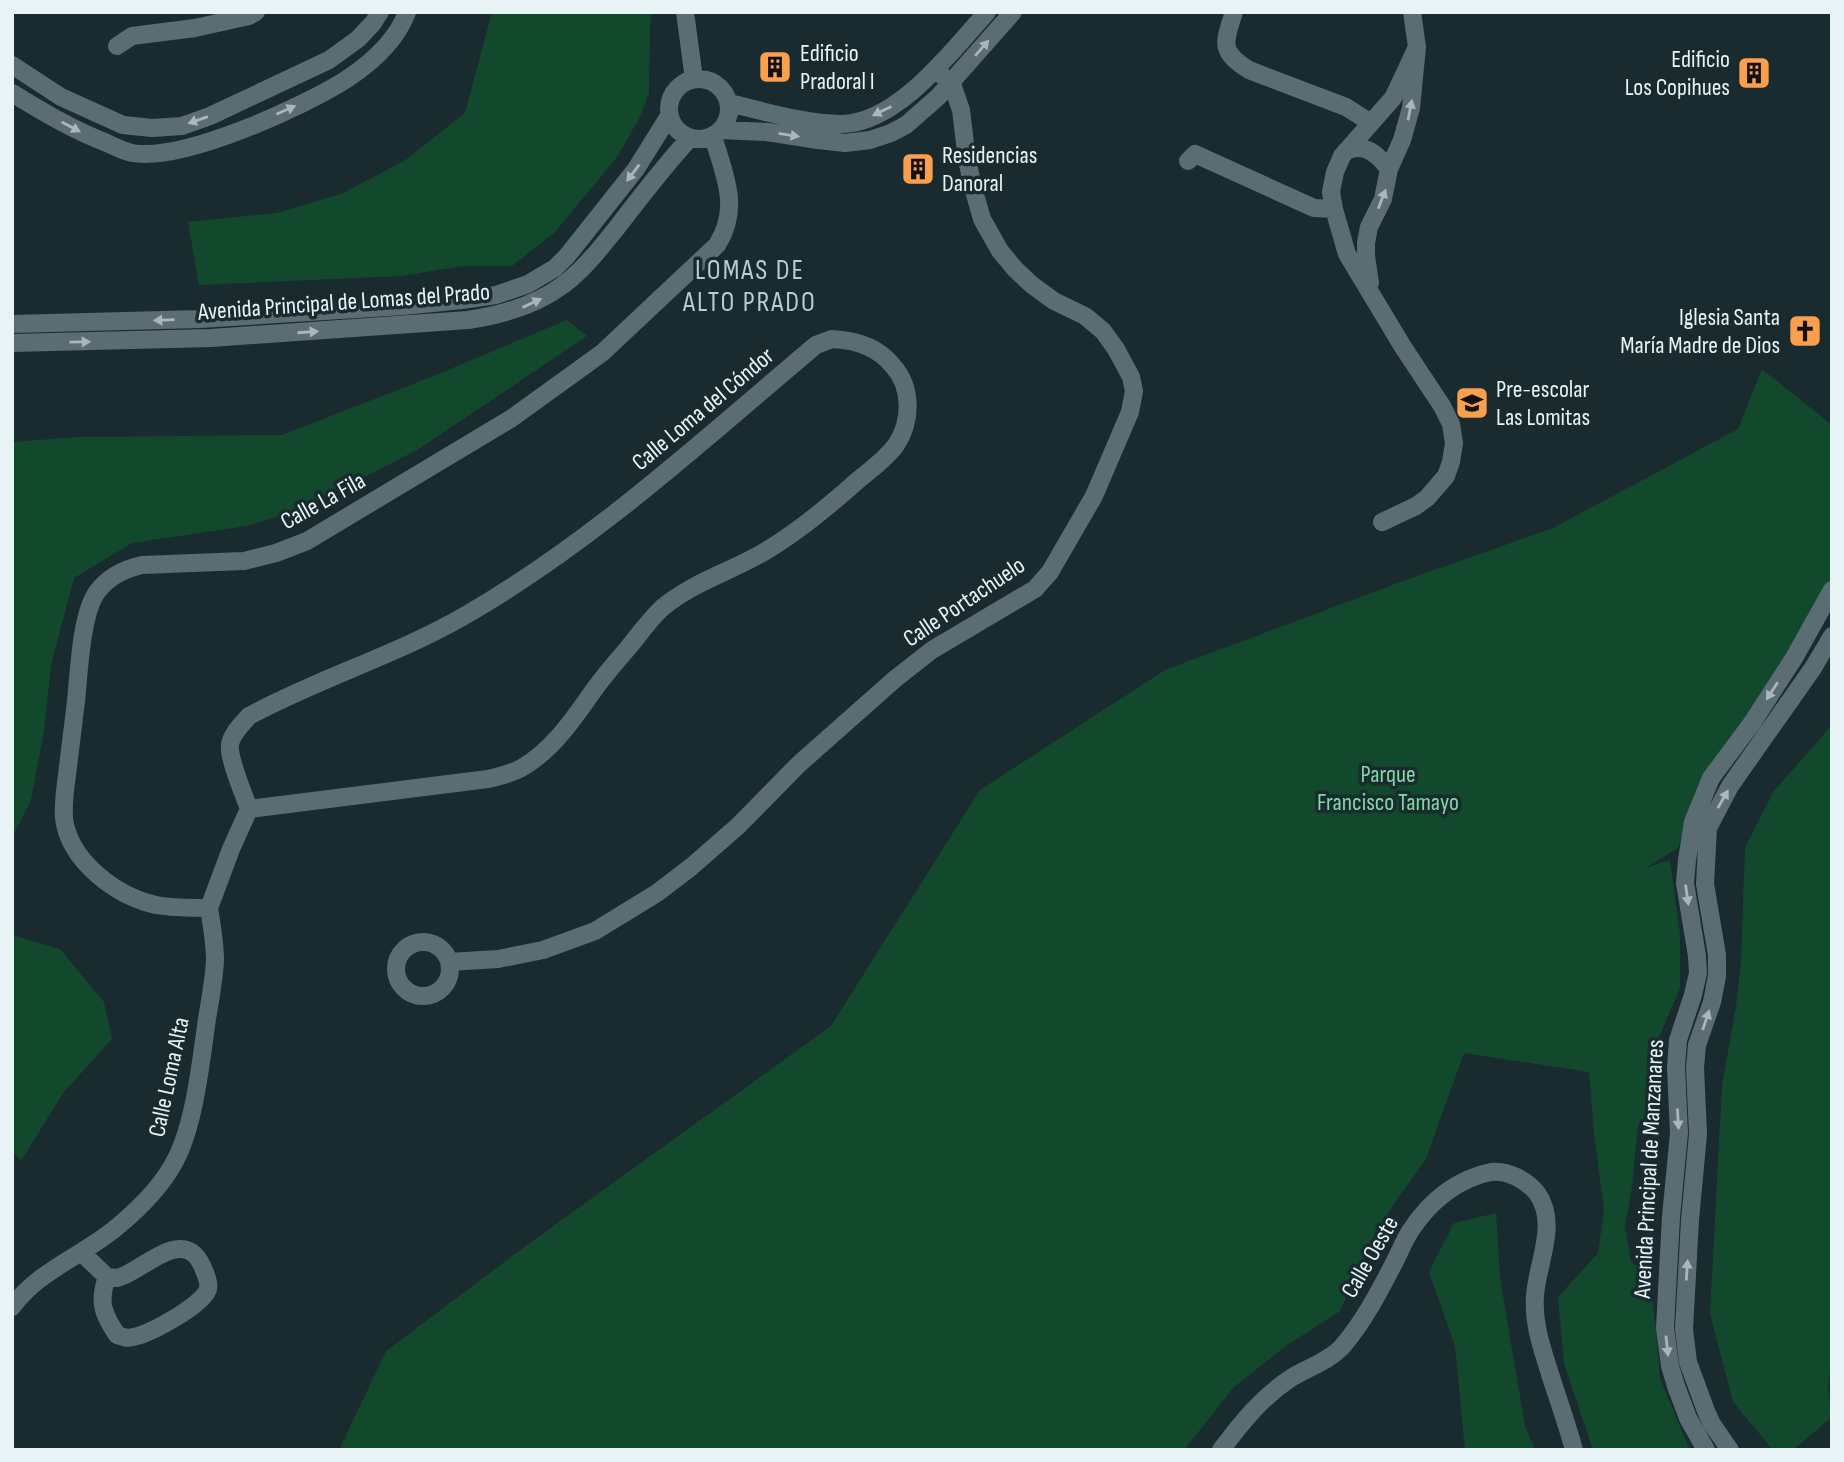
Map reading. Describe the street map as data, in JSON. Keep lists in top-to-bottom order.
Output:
{
  "streets": {
    "street": [
      "Avenida Principal de Lomas del Prado",
      "Calle Loma del Cóndor",
      "Calle La Fila",
      "Calle Portachuelo",
      "Calle Loma Alta",
      "Avenida Principal de Manzanares",
      "Calle Oeste"
    ]
  },
  "crossings": [
    ["Avenida Principal de Lomas del Prado", "Calle La Fila"],
    ["Calle La Fila", "Calle Loma Alta"]
  ],
  "districts": ["LOMAS DE ALTO PRADO"],
  "parks": ["Parque Francisco Tamayo"],
  "places": {
    "building": ["Edificio Pradoral I", "Edificio Los Copihues", "Residencias Danoral"],
    "church": ["Iglesia Santa María Madre de Dios"],
    "school or university": ["Pre-escolar Las Lomitas"]
  }
}
